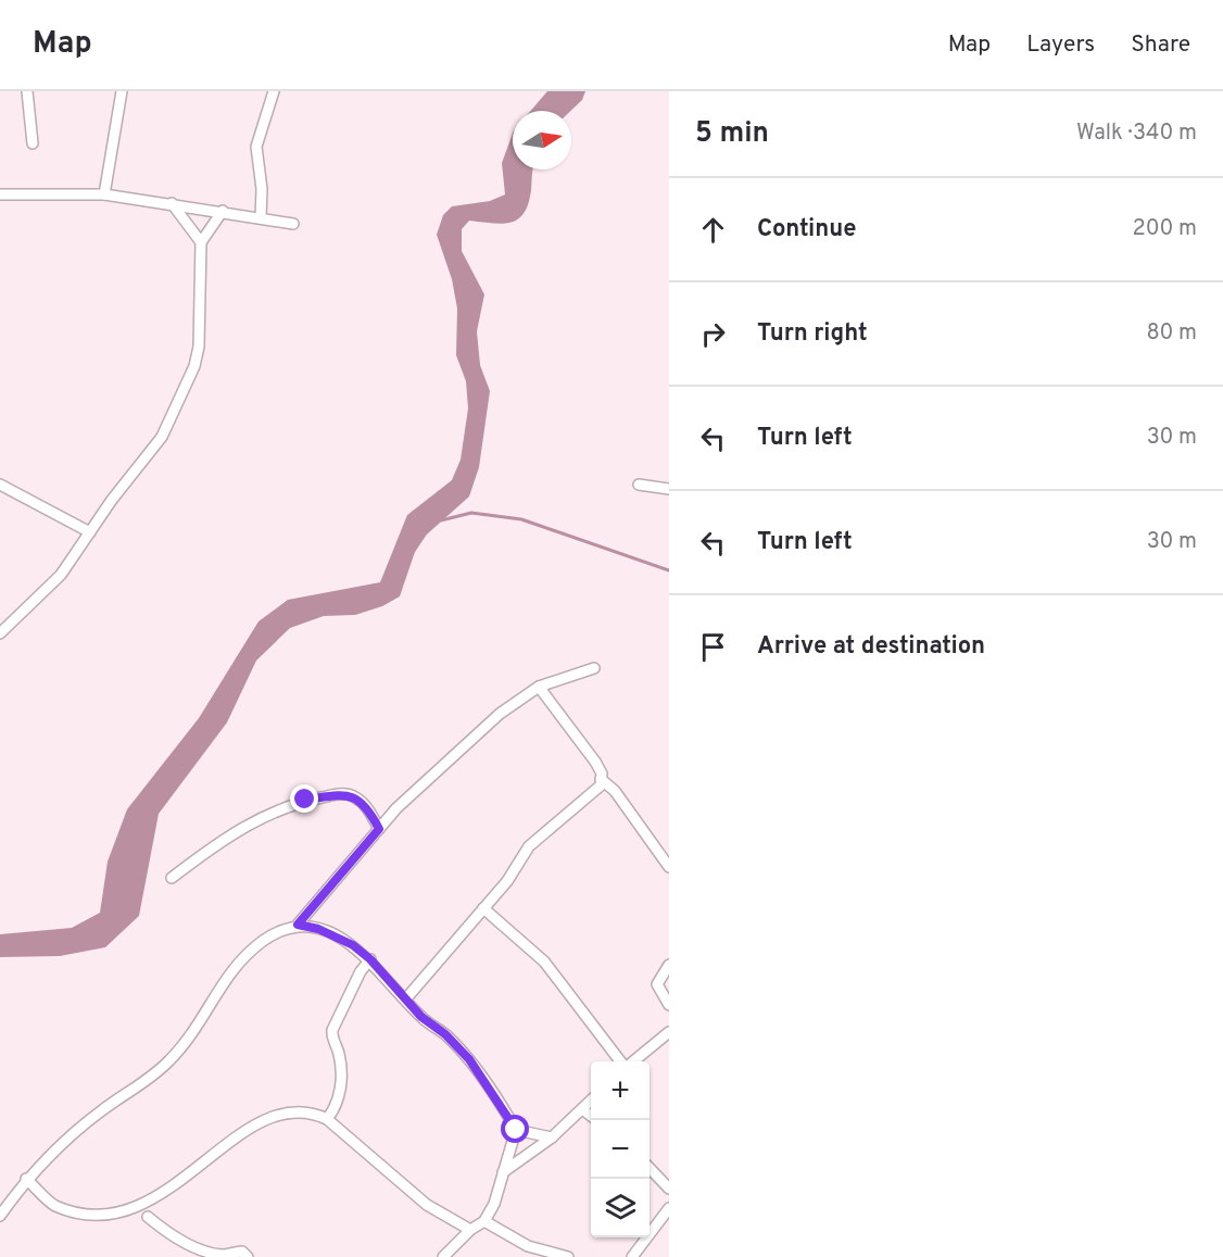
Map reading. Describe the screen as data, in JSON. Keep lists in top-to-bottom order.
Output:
{
  "north": "right",
  "page": {
    "header": "Map",
    "nav": ["Map", "Layers", "Share"],
    "heading": ["5 min", "Walk · 340 m"],
    "list": [
      ["Continue", "200 m"],
      ["Turn right", "80 m"],
      ["Turn left", "30 m"],
      ["Turn left", "30 m"],
      "Arrive at destination"
    ],
    "map_buttons": ["+", "−"]
  }
}
